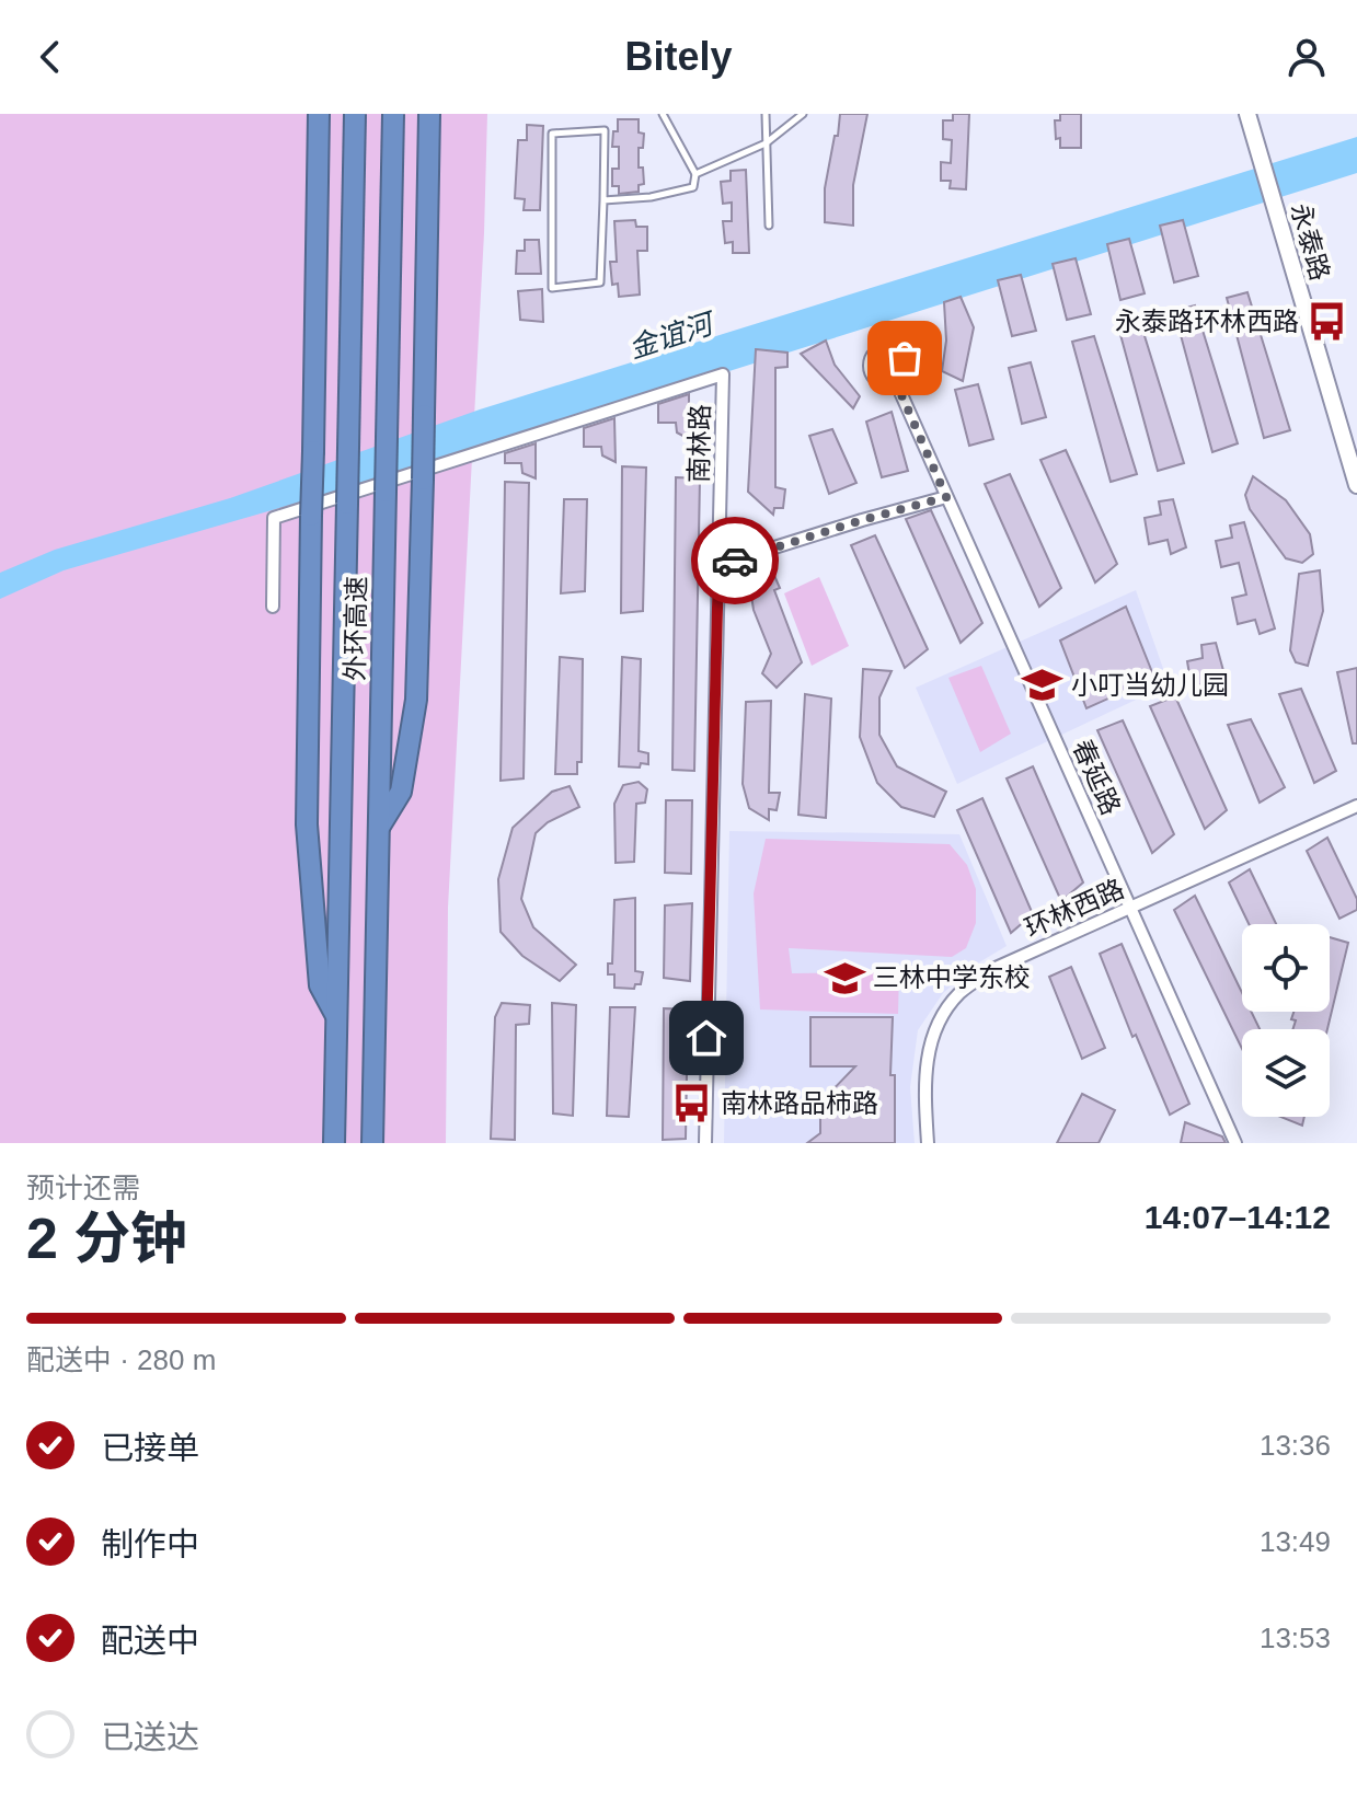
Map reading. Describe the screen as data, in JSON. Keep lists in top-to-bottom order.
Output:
{
  "streets": {
    "highway": ["外环高速"],
    "street": [
      "永泰路",
      "南林路",
      "春延路",
      "环林西路"
    ]
  },
  "crossings": [
    ["春延路", "环林西路"]
  ],
  "water": ["金谊河"],
  "places": {
    "bus stop": ["永泰路环林西路", "南林路品柿路"],
    "school or university": ["小叮当幼儿园", "三林中学东校"]
  },
  "page": {
    "header": "Bitely",
    "heading": ["2 分钟", "预计还需", "14:07–14:12"],
    "bar": "配送中 · 280 m",
    "list": [
      ["已接单", "13:36"],
      ["制作中", "13:49"],
      ["配送中", "13:53"],
      "已送达"
    ]
  }
}
